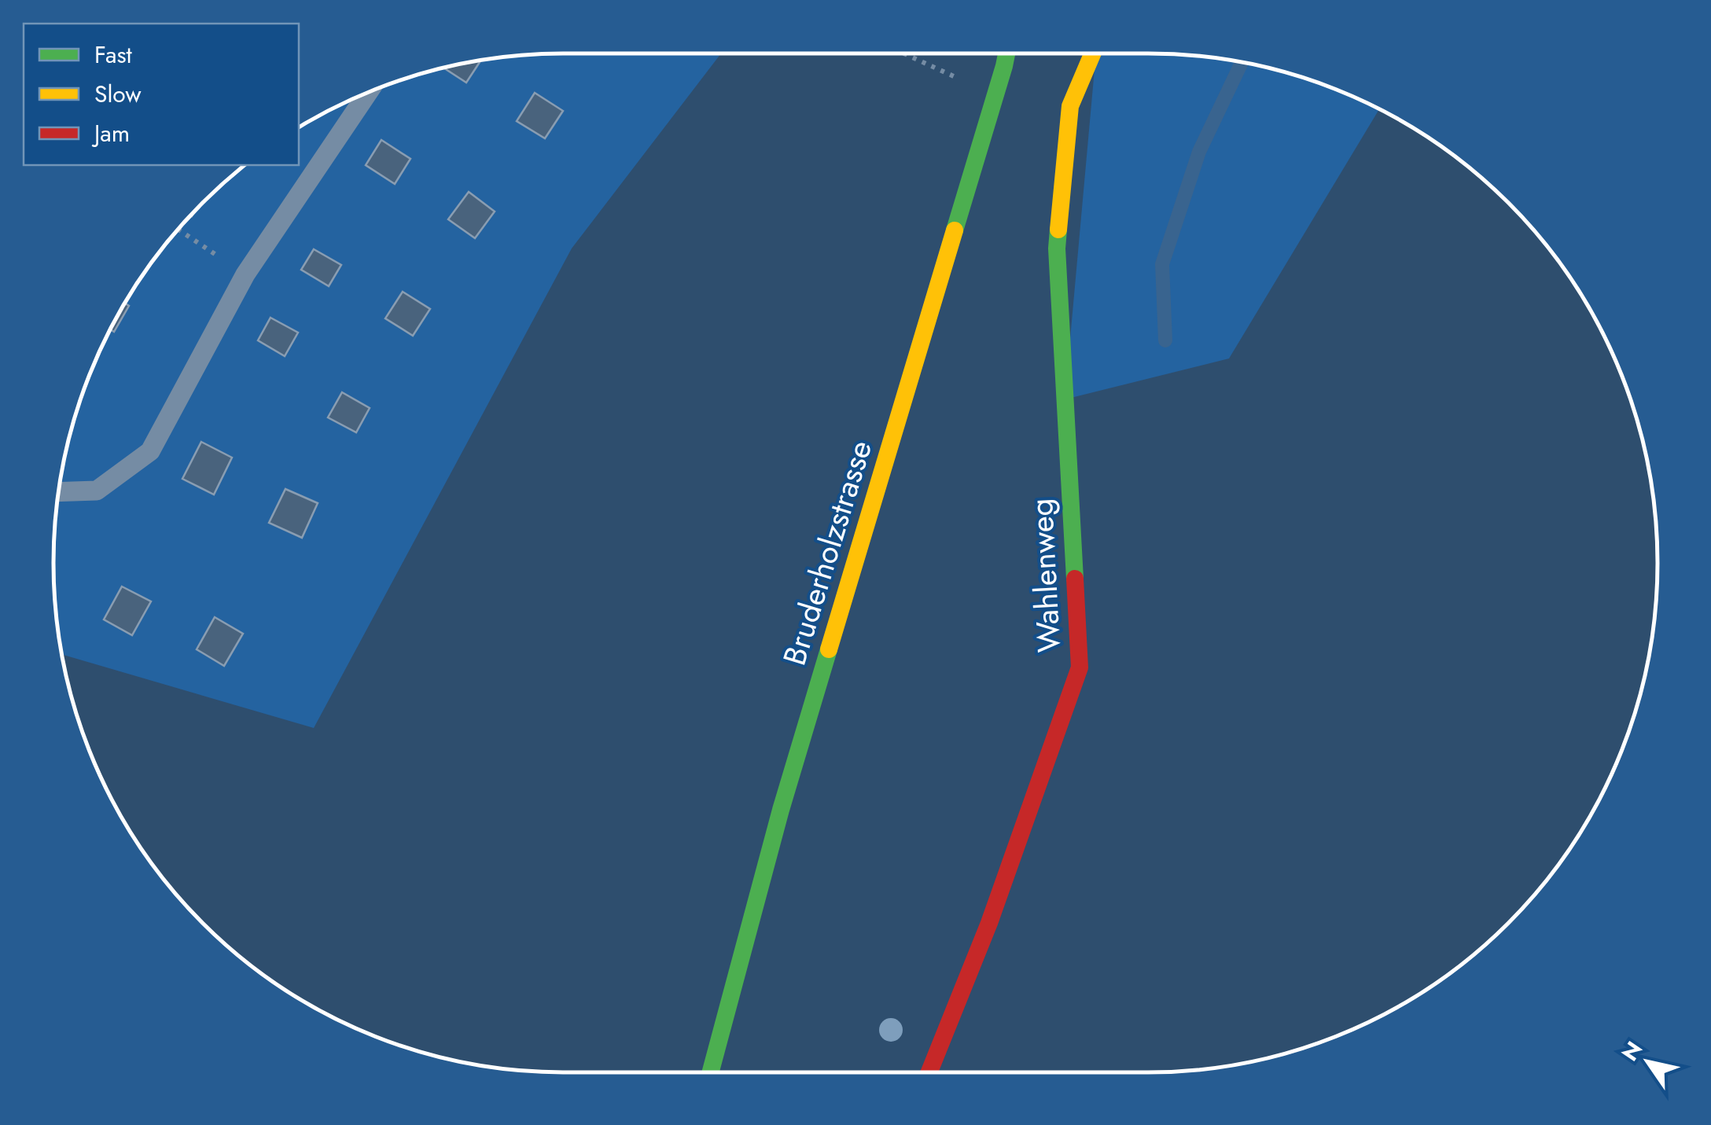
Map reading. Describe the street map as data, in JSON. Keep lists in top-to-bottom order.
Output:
{
  "streets": {
    "main road": ["Bruderholzstrasse", "Wahlenweg"]
  },
  "legend": ["Fast", "Slow", "Jam"],
  "north": "top left"
}
